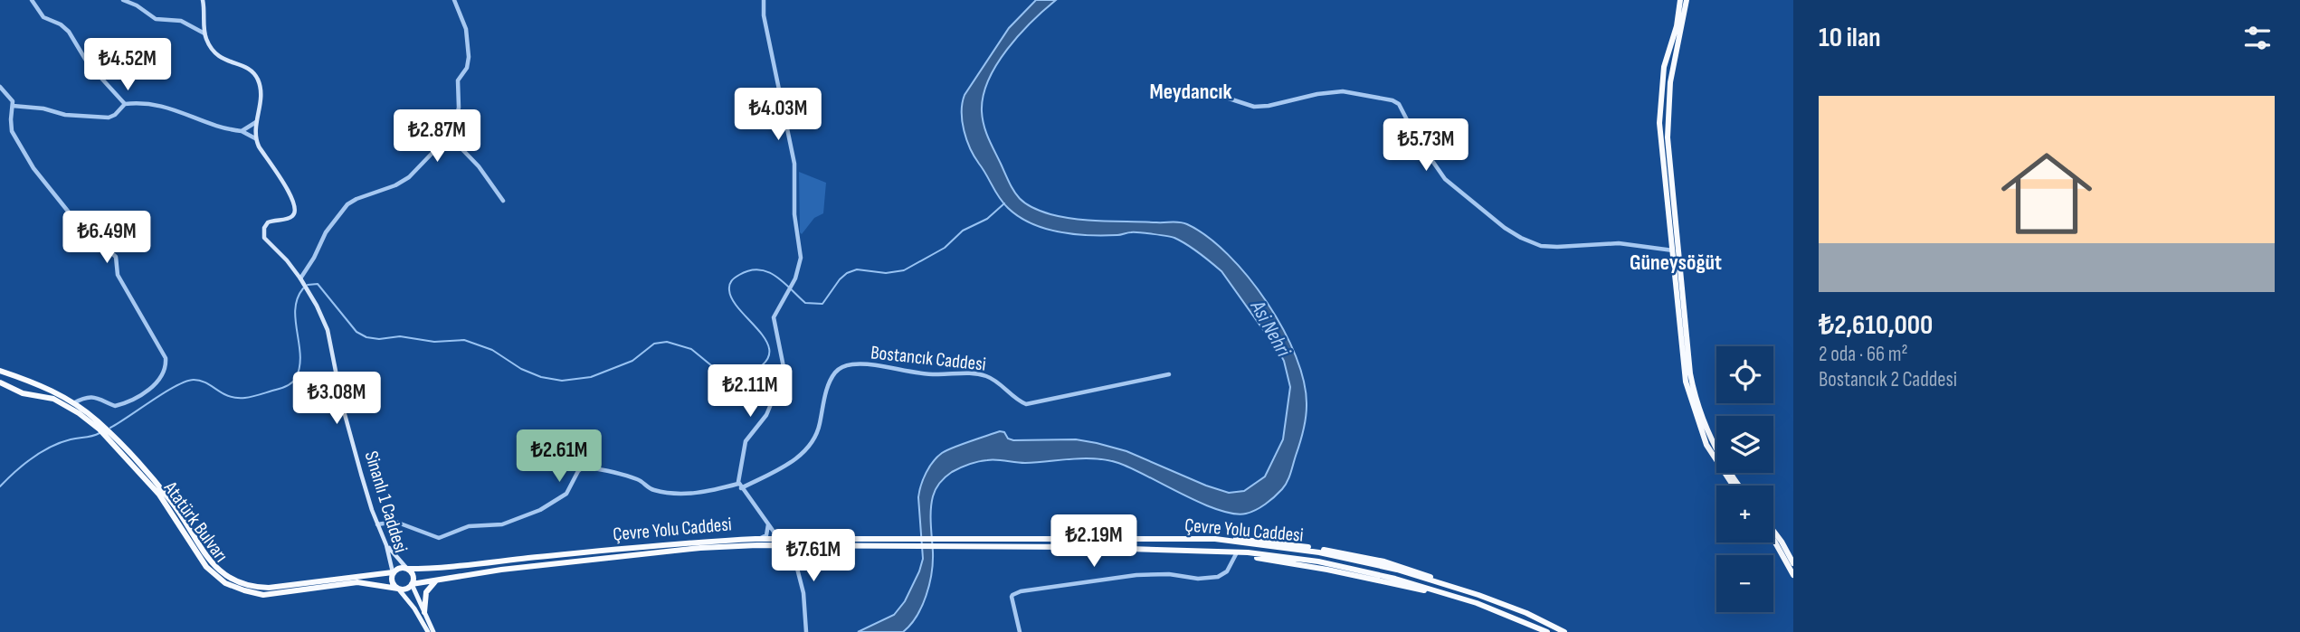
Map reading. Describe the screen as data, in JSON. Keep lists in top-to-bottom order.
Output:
{
  "streets": {
    "highway": ["Atatürk Bulvarı", "Çevre Yolu Caddesi"],
    "main road": ["Sinanlı 1 Caddesi"],
    "street": ["Bostancık Caddesi"]
  },
  "crossings": [
    ["Sinanlı 1 Caddesi", "Atatürk Bulvarı"],
    ["Sinanlı 1 Caddesi", "Çevre Yolu Caddesi"],
    ["Atatürk Bulvarı", "Çevre Yolu Caddesi"]
  ],
  "districts": ["Meydancık", "Güneysöğüt"],
  "water": ["Asi Nehri"],
  "page": {
    "heading": "10 ilan",
    "price": [
      "₺4.52M",
      "₺4.03M",
      "₺2.87M",
      "₺5.73M",
      "₺6.49M",
      "₺2.11M",
      "₺3.08M",
      "₺2.61M",
      "₺2.19M",
      "₺7.61M"
    ],
    "list": [
      {
        "name": "₺2,610,000",
        "note": "2 oda · 66 m² · Bostancık 2 Caddesi"
      }
    ],
    "map_buttons": ["+", "−"]
  }
}
